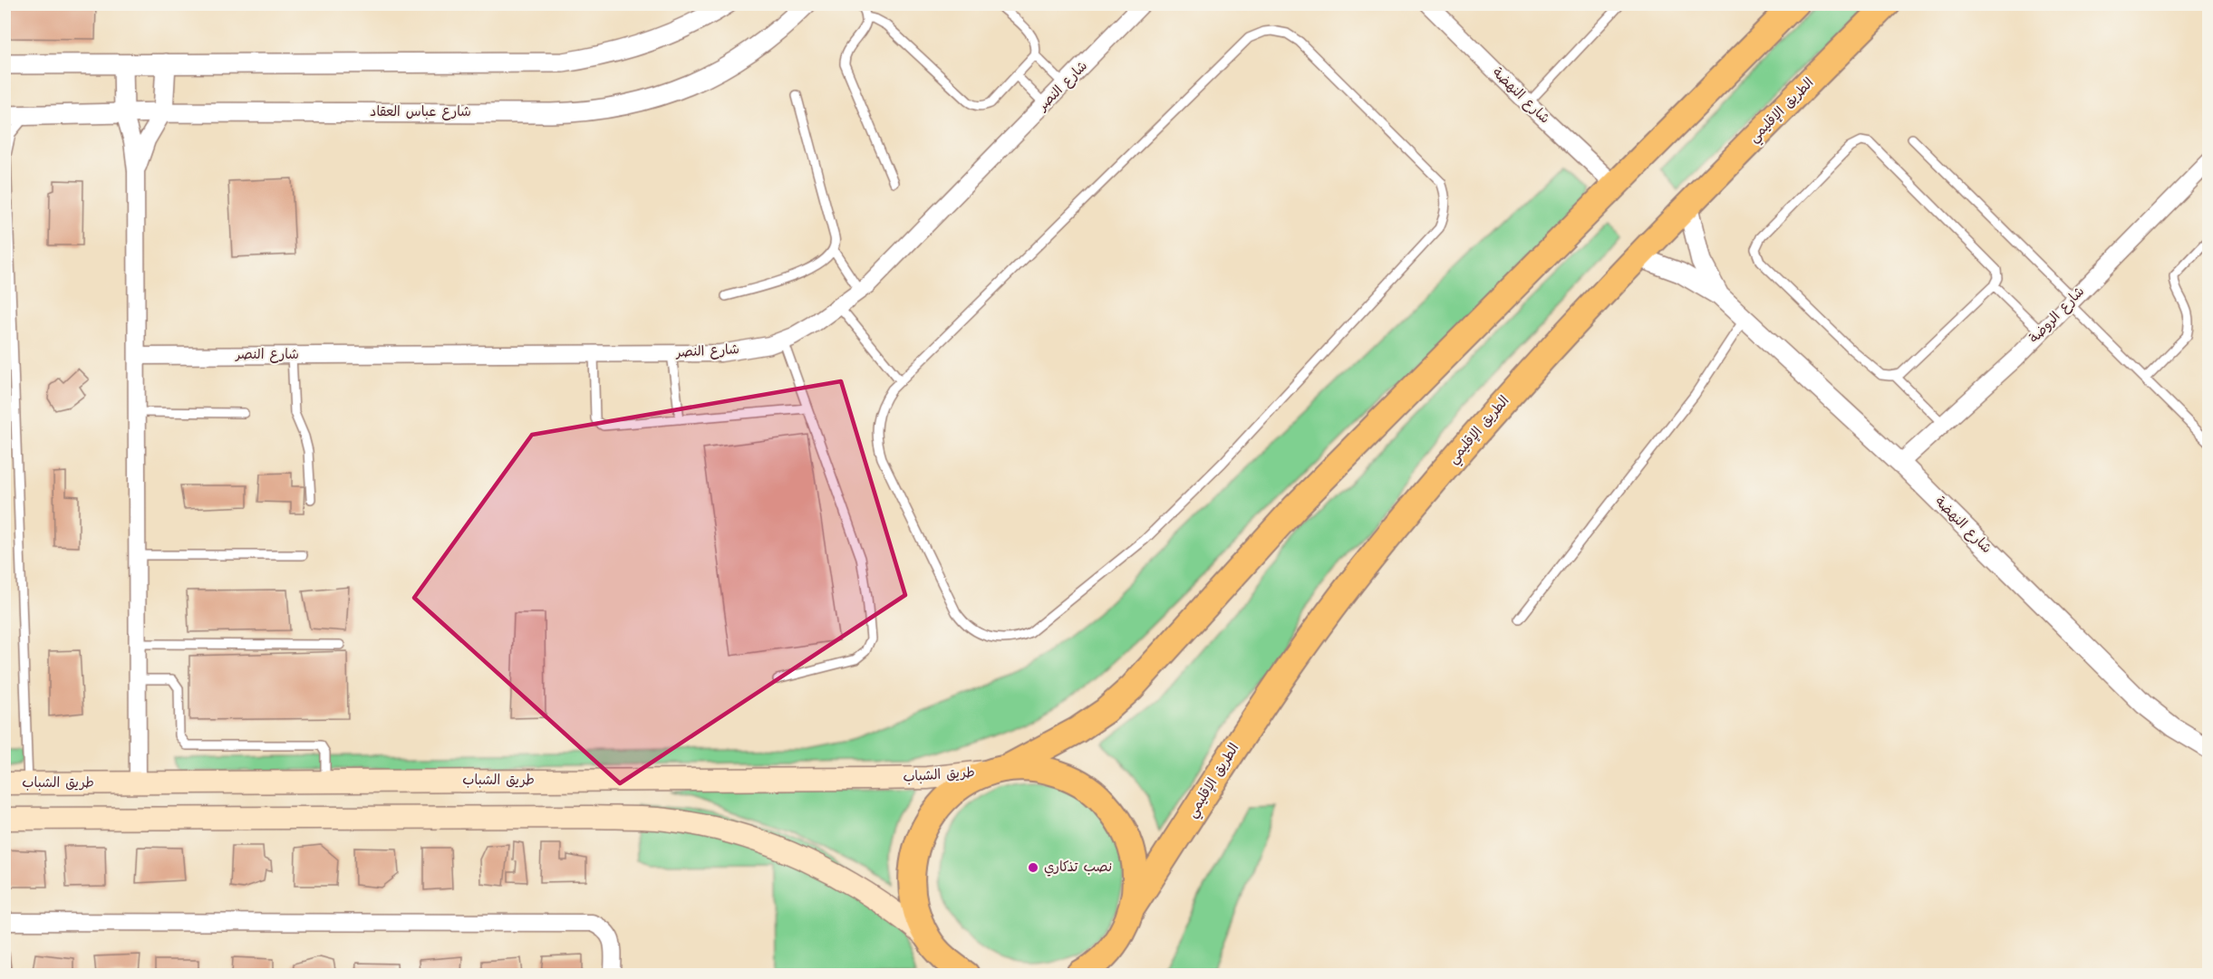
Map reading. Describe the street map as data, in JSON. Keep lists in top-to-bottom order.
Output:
{
  "streets": {
    "highway": ["الطريق الإقليمي"],
    "main road": ["طريق الشباب"],
    "street": [
      "شارع النصر",
      "شارع النهضة",
      "شارع عباس العقاد",
      "شارع الروضة"
    ]
  },
  "crossings": [
    ["شارع النهضة", "الطريق الإقليمي"],
    ["شارع النهضة", "شارع الروضة"]
  ],
  "places": ["نصب تذكاري"]
}
